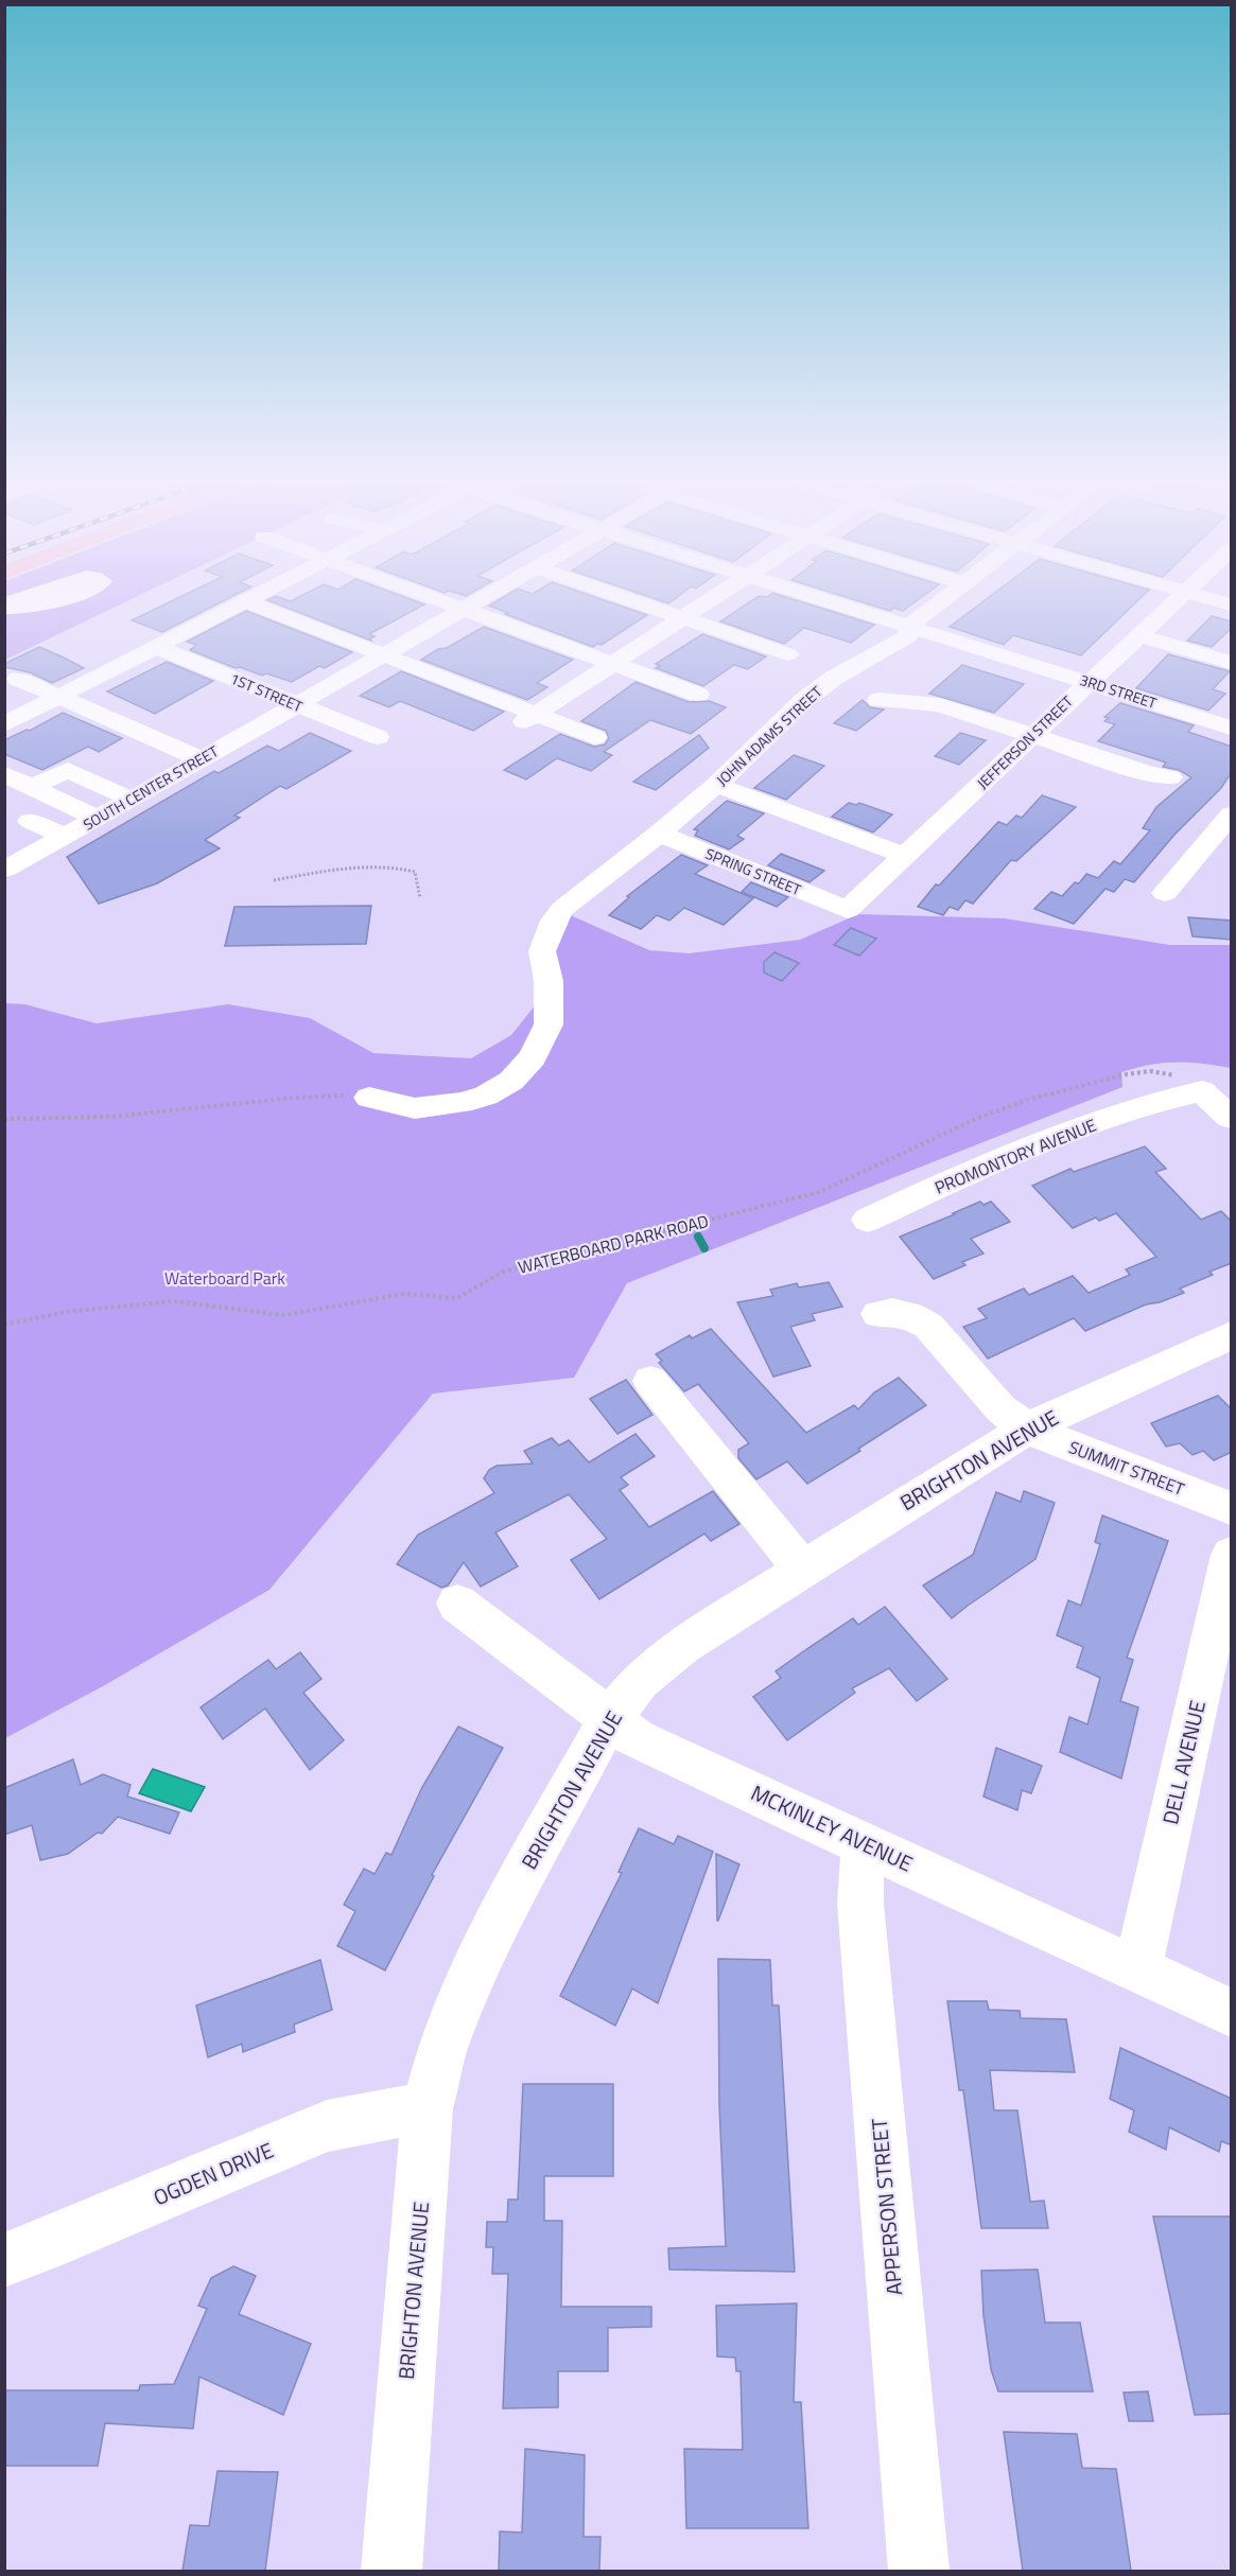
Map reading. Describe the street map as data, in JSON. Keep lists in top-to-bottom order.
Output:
{
  "streets": {
    "street": [
      "3RD STREET",
      "1ST STREET",
      "JOHN ADAMS STREET",
      "JEFFERSON STREET",
      "SOUTH CENTER STREET",
      "SPRING STREET",
      "PROMONTORY AVENUE",
      "BRIGHTON AVENUE",
      "SUMMIT STREET",
      "DELL AVENUE",
      "MCKINLEY AVENUE",
      "OGDEN DRIVE",
      "APPERSON STREET"
    ],
    "path": ["WATERBOARD PARK ROAD"]
  },
  "crossings": [
    ["3RD STREET", "JOHN ADAMS STREET"],
    ["3RD STREET", "JEFFERSON STREET"],
    ["1ST STREET", "SOUTH CENTER STREET"],
    ["JOHN ADAMS STREET", "SPRING STREET"],
    ["JEFFERSON STREET", "SPRING STREET"],
    ["PROMONTORY AVENUE", "WATERBOARD PARK ROAD"],
    ["BRIGHTON AVENUE", "SUMMIT STREET"],
    ["BRIGHTON AVENUE", "MCKINLEY AVENUE"],
    ["BRIGHTON AVENUE", "OGDEN DRIVE"],
    ["DELL AVENUE", "MCKINLEY AVENUE"],
    ["MCKINLEY AVENUE", "APPERSON STREET"]
  ],
  "parks": ["Waterboard Park"]
}
